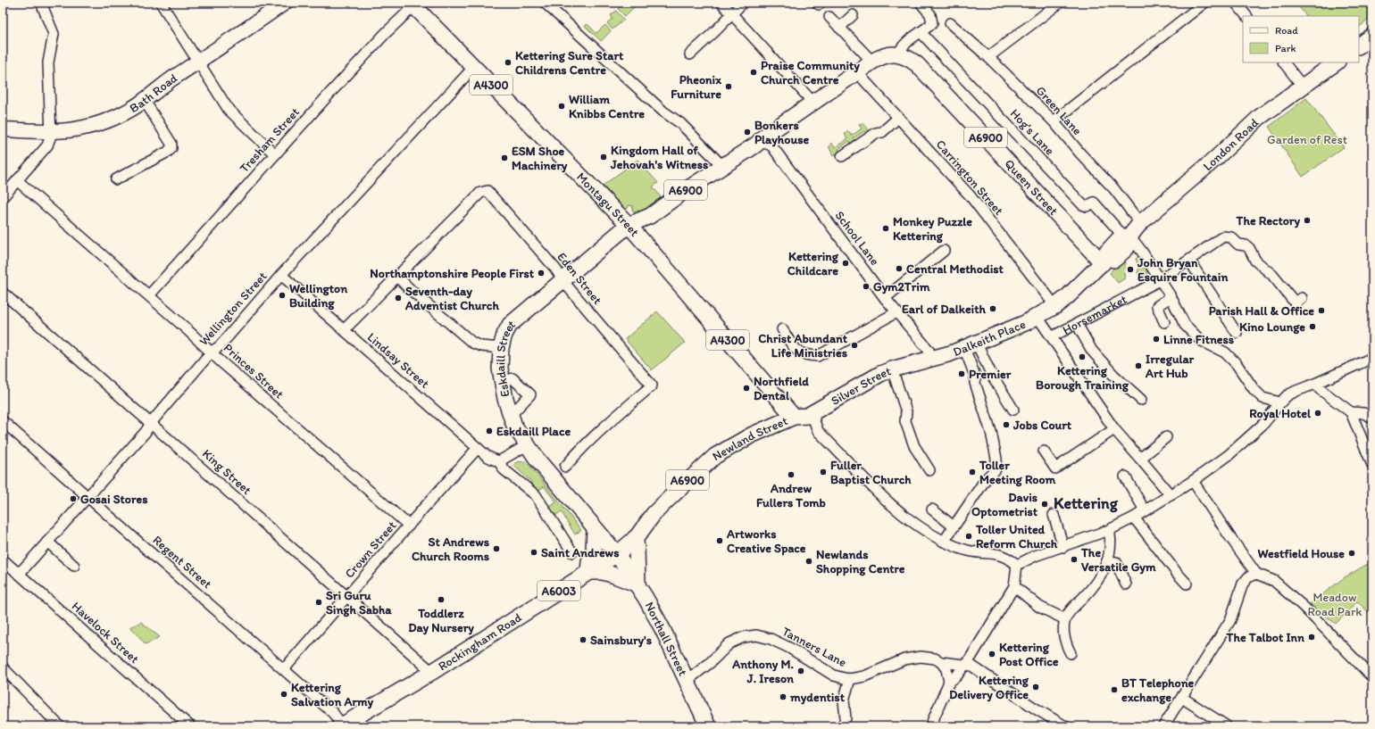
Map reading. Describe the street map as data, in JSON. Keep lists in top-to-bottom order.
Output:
{
  "streets": {
    "main road": [
      "A4300",
      "A6900",
      "London Road",
      "Queen Street",
      "Montagu Street",
      "Horsemarket",
      "Dalkeith Place",
      "Eskdaill Street",
      "Silver Street",
      "Newland Street",
      "A6003",
      "Northall Street",
      "Rockingham Road"
    ],
    "street": [
      "Bath Road",
      "Green Lane",
      "Hog's Lane",
      "Tresham Street",
      "Carrington Street",
      "School Lane",
      "Eden Street",
      "Wellington Street",
      "Lindsay Street",
      "Princes Street",
      "King Street",
      "Crown Street",
      "Regent Street",
      "Havelock Street",
      "Tanners Lane"
    ]
  },
  "crossings": [
    ["Green Lane", "London Road"],
    ["Hog's Lane", "London Road"],
    ["Hog's Lane", "Horsemarket"],
    ["A6900", "Carrington Street"],
    ["A6900", "Queen Street"],
    ["A6900", "Montagu Street"],
    ["A6900", "School Lane"],
    ["A6900", "Eskdaill Street"],
    ["Tresham Street", "Montagu Street"],
    ["Tresham Street", "Princes Street"],
    ["London Road", "Horsemarket"],
    ["Carrington Street", "Horsemarket"],
    ["Carrington Street", "Dalkeith Place"],
    ["Queen Street", "Horsemarket"],
    ["Montagu Street", "Wellington Street"],
    ["Montagu Street", "Eskdaill Street"],
    ["Montagu Street", "Silver Street"],
    ["Montagu Street", "Newland Street"],
    ["School Lane", "Dalkeith Place"],
    ["School Lane", "Silver Street"],
    ["Eden Street", "Eskdaill Street"],
    ["Wellington Street", "Lindsay Street"],
    ["Wellington Street", "Princes Street"],
    ["Wellington Street", "King Street"],
    ["Wellington Street", "Regent Street"],
    ["Wellington Street", "Havelock Street"],
    ["Horsemarket", "Dalkeith Place"],
    ["Dalkeith Place", "Silver Street"],
    ["Lindsay Street", "Crown Street"],
    ["Eskdaill Street", "Newland Street"],
    ["Eskdaill Street", "Northall Street"],
    ["Eskdaill Street", "Rockingham Road"],
    ["Princes Street", "Crown Street"],
    ["Silver Street", "Newland Street"],
    ["Newland Street", "Northall Street"],
    ["Newland Street", "Rockingham Road"],
    ["King Street", "Crown Street"],
    ["King Street", "Rockingham Road"],
    ["Crown Street", "Regent Street"],
    ["Regent Street", "Rockingham Road"],
    ["Northall Street", "Rockingham Road"],
    ["Northall Street", "Tanners Lane"]
  ],
  "districts": ["Kettering"],
  "parks": ["Garden of Rest", "Meadow Road Park"],
  "places": [
    "Kettering Sure Start Childrens Centre",
    "Praise Community Church Centre",
    "Pheonix Furniture",
    "William Knibbs Centre",
    "Bonkers Playhouse",
    "Kingdom Hall of Jehovah's Witness",
    "ESM Shoe Machinery",
    "The Rectory",
    "Monkey Puzzle Kettering",
    "Kettering Childcare",
    "Central Methodist",
    "John Bryan Esquire Fountain",
    "Northamptonshire People First",
    "Gym2Trim",
    "Wellington Building",
    "Seventh-day Adventist Church",
    "Earl of Dalkeith",
    "Parish Hall & Office",
    "Kino Lounge",
    "Linne Fitness",
    "Christ Abundant Life Ministries",
    "Kettering Borough Training",
    "Irregular Art Hub",
    "Premier",
    "Northfield Dental",
    "Royal Hotel",
    "Jobs Court",
    "Eskdaill Place",
    "Fuller Baptist Church",
    "Toller Meeting Room",
    "Andrew Fullers Tomb",
    "Gosai Stores",
    "Davis Optometrist",
    "Toller United Reform Church",
    "Artworks Creative Space",
    "St Andrews Church Rooms",
    "Saint Andrews",
    "Westfield House",
    "The Versatile Gym",
    "Newlands Shopping Centre",
    "Toddlerz Day Nursery",
    "Sri Guru Singh Sabha",
    "The Talbot Inn",
    "Sainsbury's",
    "Kettering Post Office",
    "Anthony M. J. Ireson",
    "Kettering Delivery Office",
    "BT Telephone exchange",
    "Kettering Salvation Army",
    "mydentist"
  ],
  "legend": ["Road", "Park"]
}
